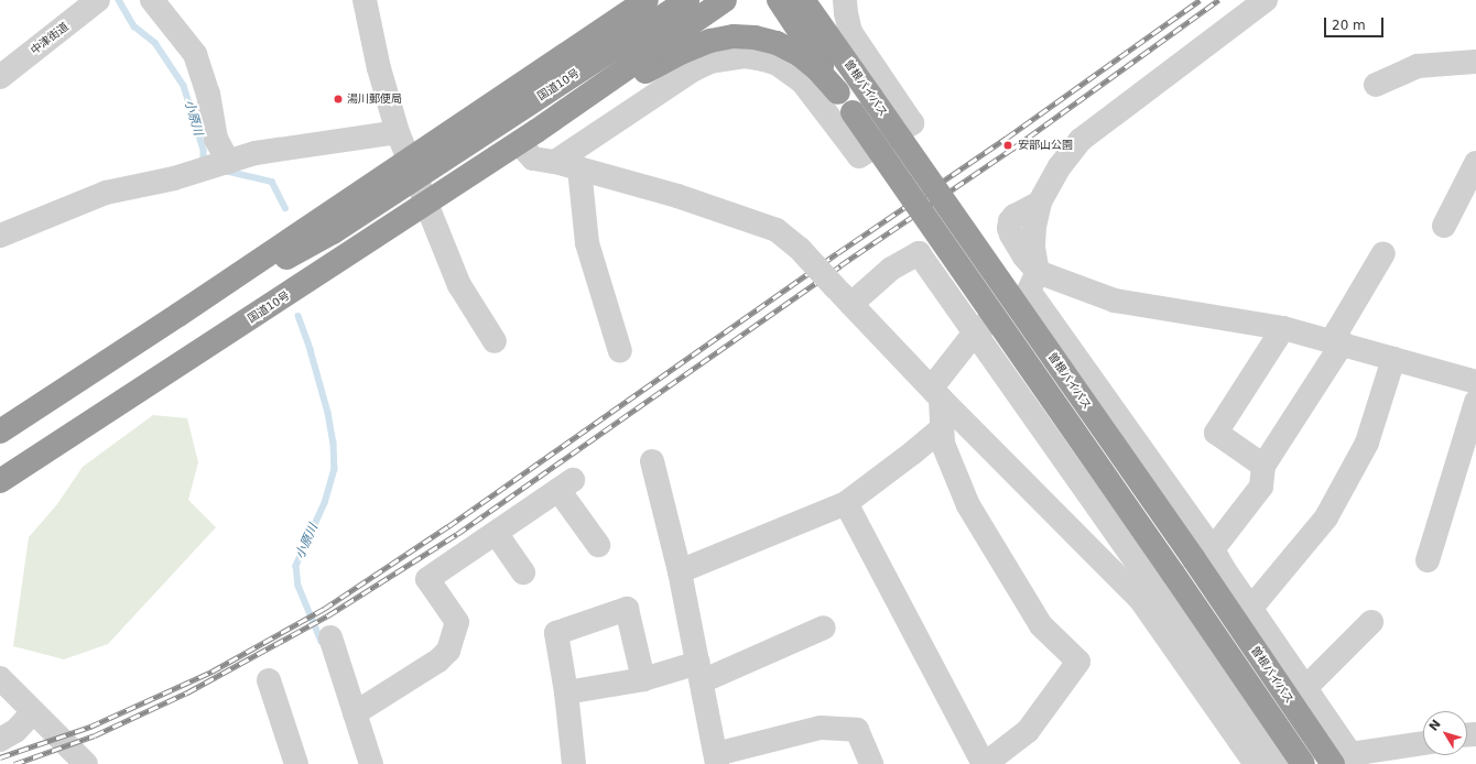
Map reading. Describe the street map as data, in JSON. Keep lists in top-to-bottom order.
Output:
{
  "streets": {
    "highway": ["国道10号", "曽根バイパス"],
    "street": ["中津街道"]
  },
  "water": ["小原川"],
  "places": ["湯川郵便局", "安部山公園"],
  "scale_bar": "20 m",
  "north": "top left"
}
